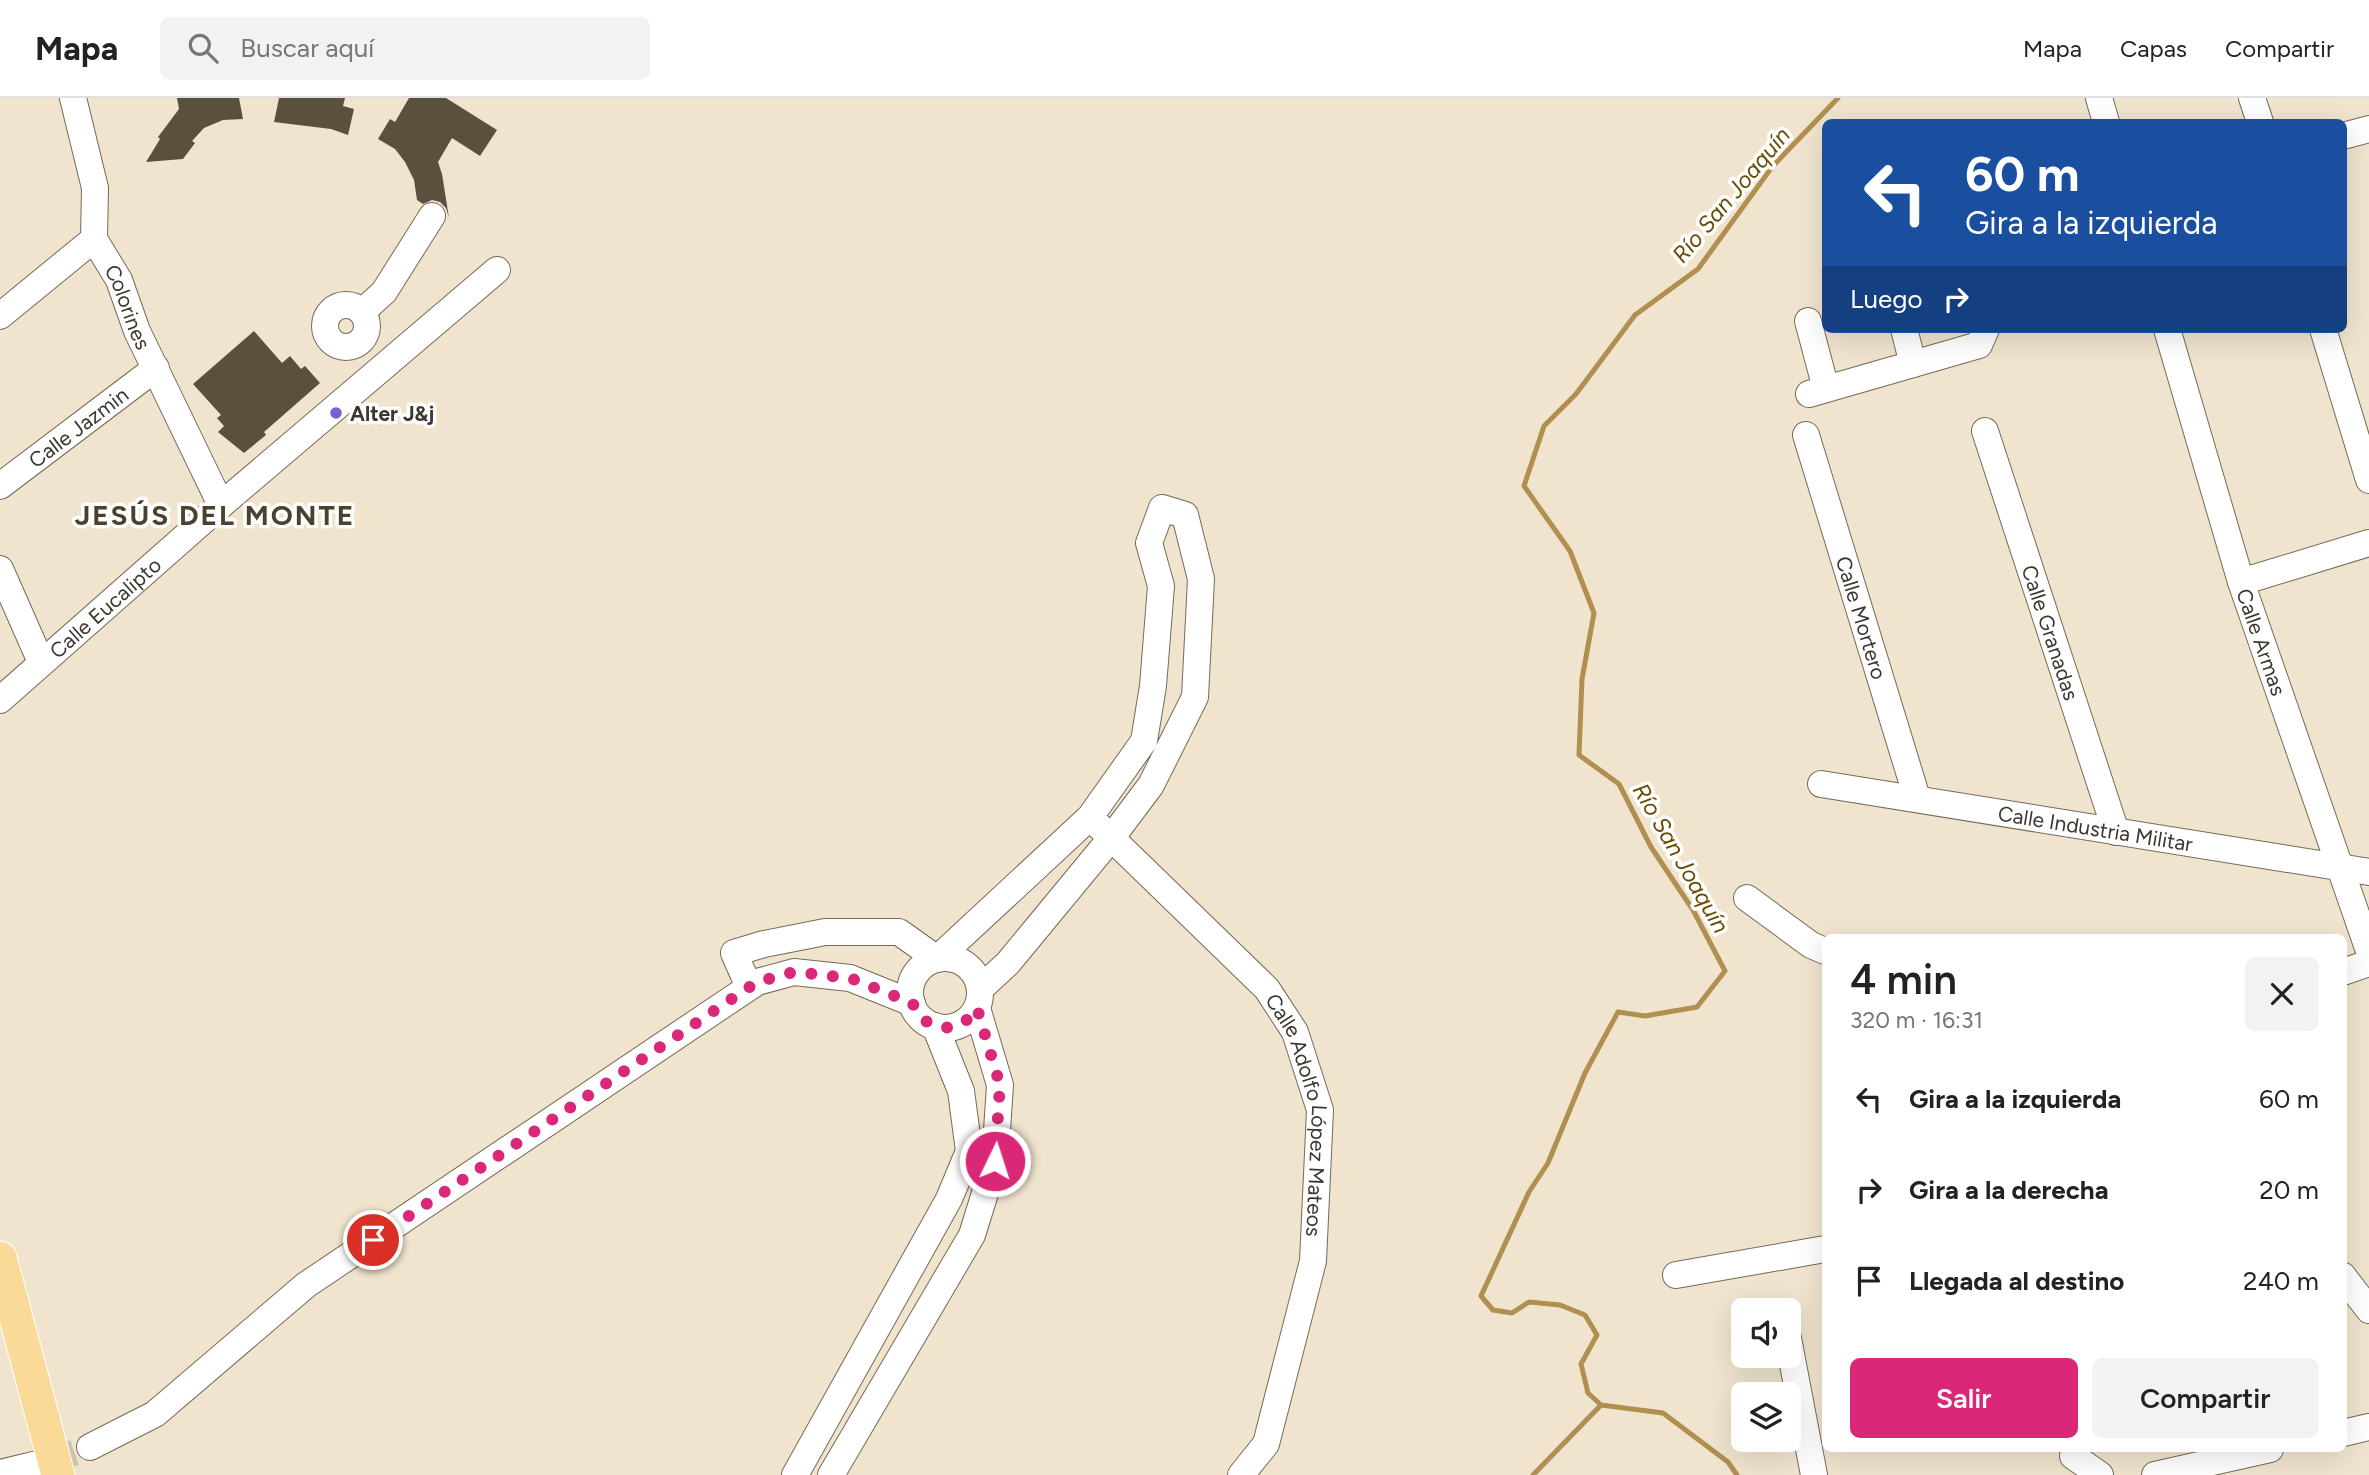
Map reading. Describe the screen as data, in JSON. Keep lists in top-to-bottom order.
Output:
{
  "streets": {
    "street": [
      "Colorines",
      "Calle Jazmin",
      "Calle Eucalipto",
      "Calle Mortero",
      "Calle Granadas",
      "Calle Armas",
      "Calle Industria Militar",
      "Calle Adolfo López Mateos"
    ]
  },
  "crossings": [
    ["Colorines", "Calle Jazmin"],
    ["Colorines", "Calle Eucalipto"],
    ["Calle Mortero", "Calle Industria Militar"],
    ["Calle Granadas", "Calle Industria Militar"],
    ["Calle Armas", "Calle Industria Militar"]
  ],
  "districts": ["JESÚS DEL MONTE"],
  "water": ["Río San Joaquín"],
  "places": ["Alter J&j"],
  "page": {
    "header": "Mapa",
    "search": "Buscar aquí",
    "nav": ["Mapa", "Capas", "Compartir"],
    "turn": ["60 m", "Gira a la izquierda"],
    "then": "Luego",
    "heading": ["4 min", "320 m · 16:31"],
    "list": [
      {
        "name": "Gira a la izquierda",
        "value": "60 m"
      },
      {
        "name": "Gira a la derecha",
        "value": "20 m"
      },
      {
        "name": "Llegada al destino",
        "value": "240 m"
      }
    ],
    "buttons": ["Salir", "Compartir"]
  }
}
